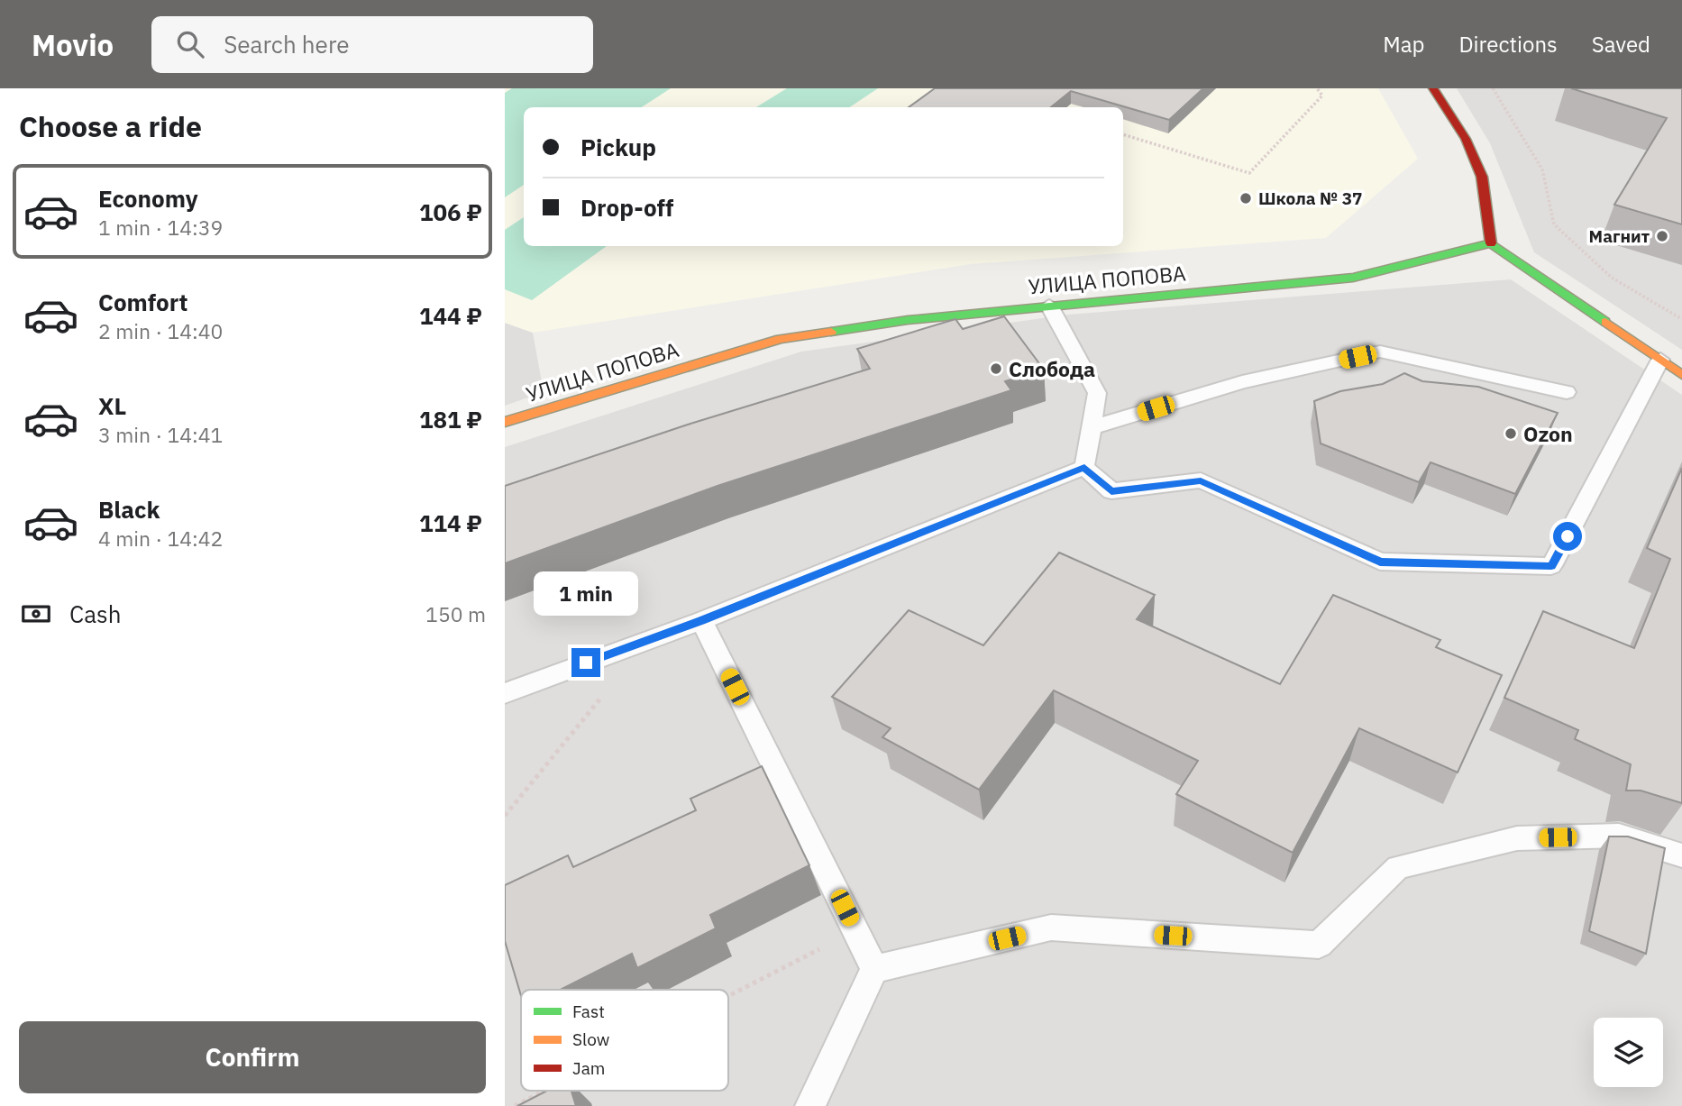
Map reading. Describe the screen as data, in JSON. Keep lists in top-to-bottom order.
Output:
{
  "streets": {
    "street": ["УЛИЦА ПОПОВА"]
  },
  "places": [
    "Школа № 37",
    "Магнит",
    "Слобода",
    "Ozon"
  ],
  "legend": ["Fast", "Slow", "Jam"],
  "page": {
    "header": "Movio",
    "search": "Search here",
    "nav": ["Map", "Directions", "Saved"],
    "heading": "Choose a ride",
    "banner": ["Pickup", "Drop-off"],
    "list": [
      {
        "name": "Economy",
        "note": "1 min · 14:39",
        "value": "106 ₽"
      },
      {
        "name": "Comfort",
        "note": "2 min · 14:40",
        "value": "144 ₽"
      },
      {
        "name": "XL",
        "note": "3 min · 14:41",
        "value": "181 ₽"
      },
      {
        "name": "Black",
        "note": "4 min · 14:42",
        "value": "114 ₽"
      }
    ],
    "bubble": "1 min",
    "pay": ["Cash", "150 m"],
    "buttons": "Confirm"
  }
}
